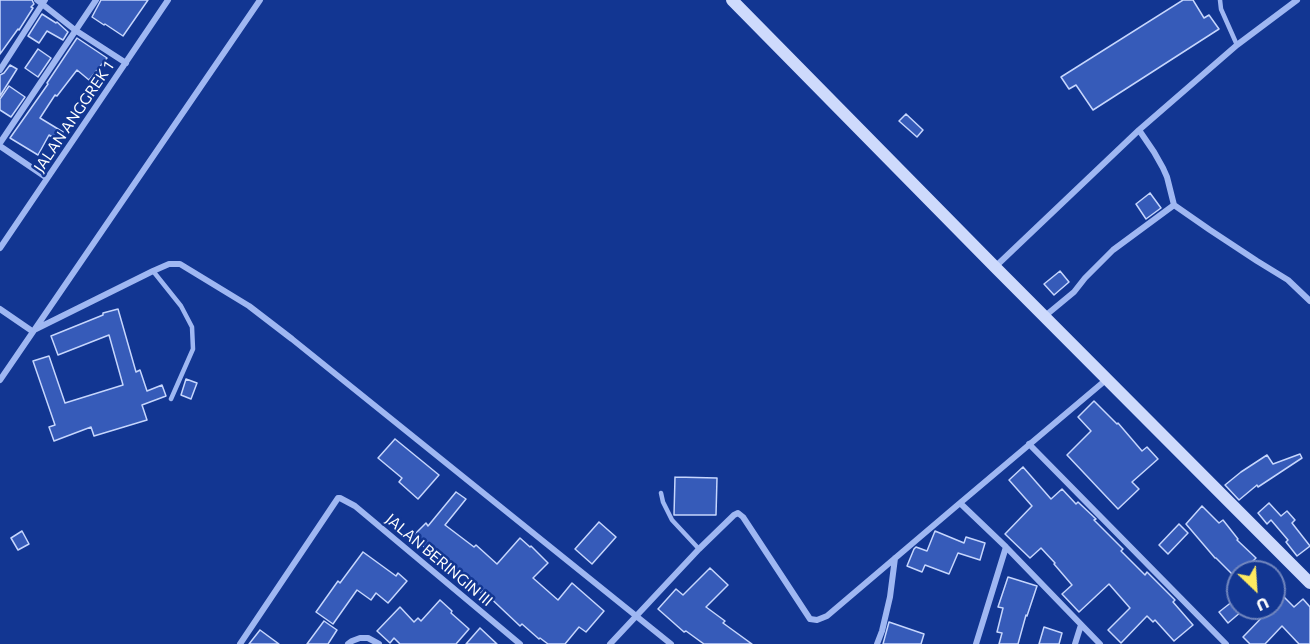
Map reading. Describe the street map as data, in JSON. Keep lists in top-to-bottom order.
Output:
{
  "streets": {
    "street": ["JALAN ANGGREK 1", "JALAN BERINGIN III"]
  },
  "north": "bottom right"
}
